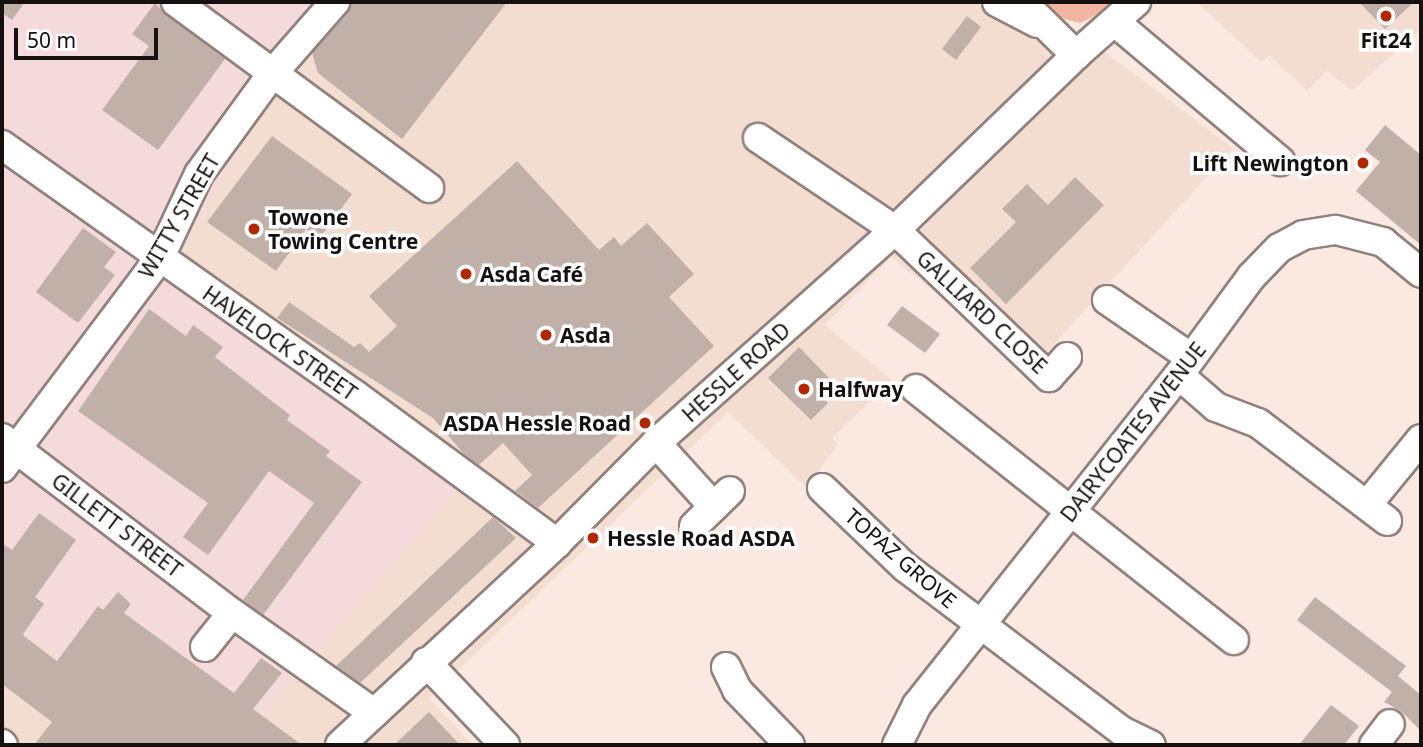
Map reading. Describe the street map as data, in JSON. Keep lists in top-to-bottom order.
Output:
{
  "streets": {
    "street": [
      "WITTY STREET",
      "GALLIARD CLOSE",
      "HAVELOCK STREET",
      "HESSLE ROAD",
      "DAIRYCOATES AVENUE",
      "GILLETT STREET",
      "TOPAZ GROVE"
    ]
  },
  "crossings": [
    ["WITTY STREET", "HAVELOCK STREET"],
    ["WITTY STREET", "GILLETT STREET"],
    ["GALLIARD CLOSE", "HESSLE ROAD"],
    ["HAVELOCK STREET", "HESSLE ROAD"],
    ["HESSLE ROAD", "GILLETT STREET"],
    ["DAIRYCOATES AVENUE", "TOPAZ GROVE"]
  ],
  "places": [
    "Fit24",
    "Lift Newington",
    "Towone Towing Centre",
    "Asda Café",
    "Asda",
    "Halfway",
    "ASDA Hessle Road",
    "Hessle Road ASDA"
  ],
  "scale_bar": "50 m"
}
